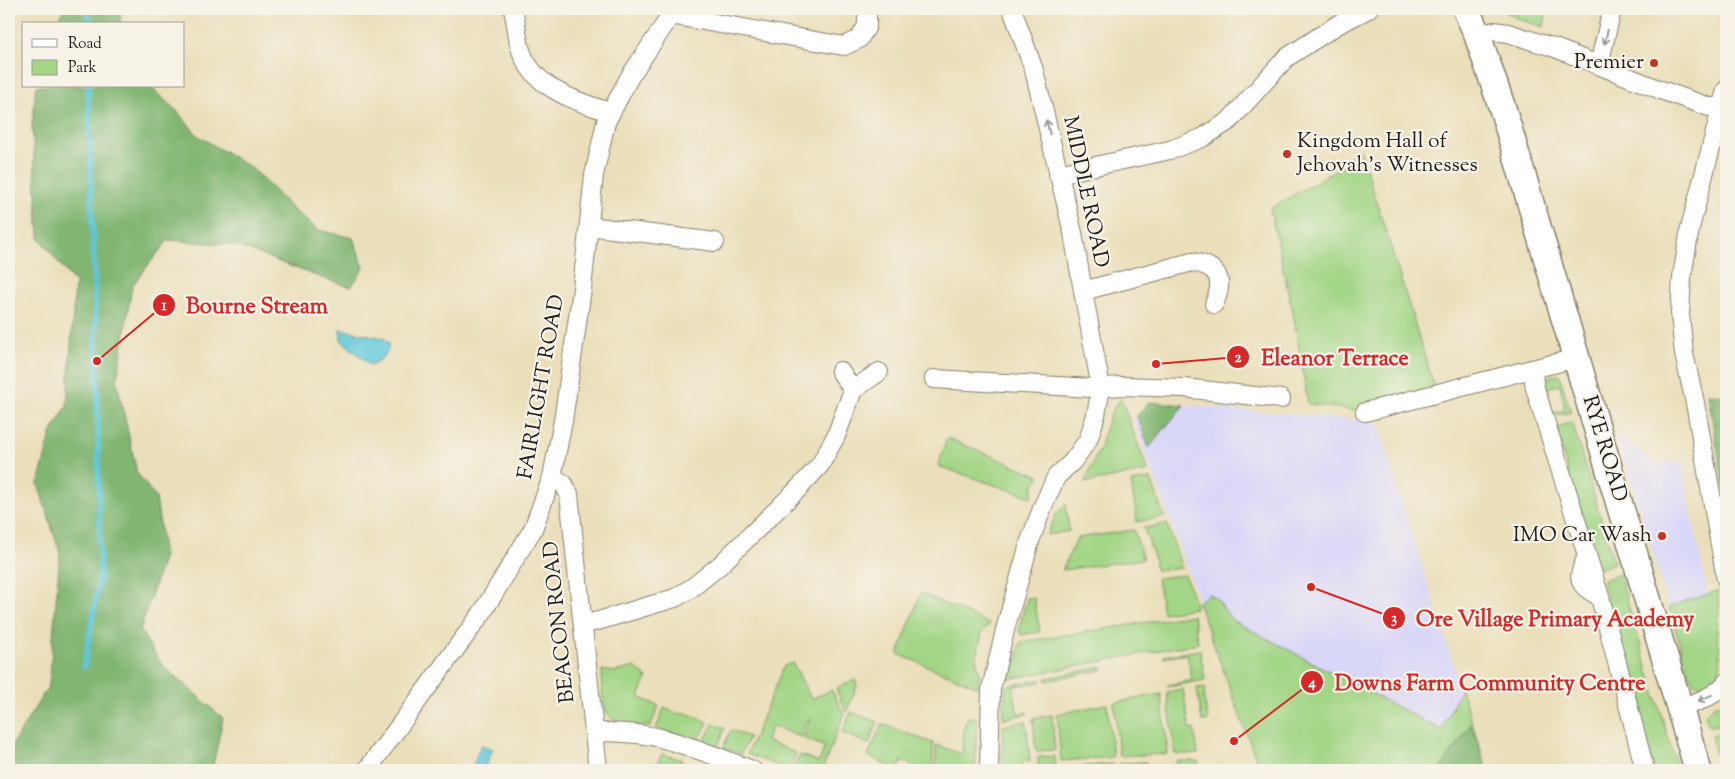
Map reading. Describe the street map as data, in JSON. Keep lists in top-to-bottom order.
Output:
{
  "streets": {
    "highway": ["RYE ROAD"],
    "street": ["MIDDLE ROAD", "FAIRLIGHT ROAD", "BEACON ROAD"]
  },
  "crossings": [
    ["FAIRLIGHT ROAD", "BEACON ROAD"]
  ],
  "one_way": ["MIDDLE ROAD"],
  "places": [
    "Premier",
    "Kingdom Hall of Jehovah's Witnesses",
    "Bourne Stream",
    "Eleanor Terrace",
    "IMO Car Wash",
    "Ore Village Primary Academy",
    "Downs Farm Community Centre"
  ],
  "legend": ["Road", "Park"]
}
